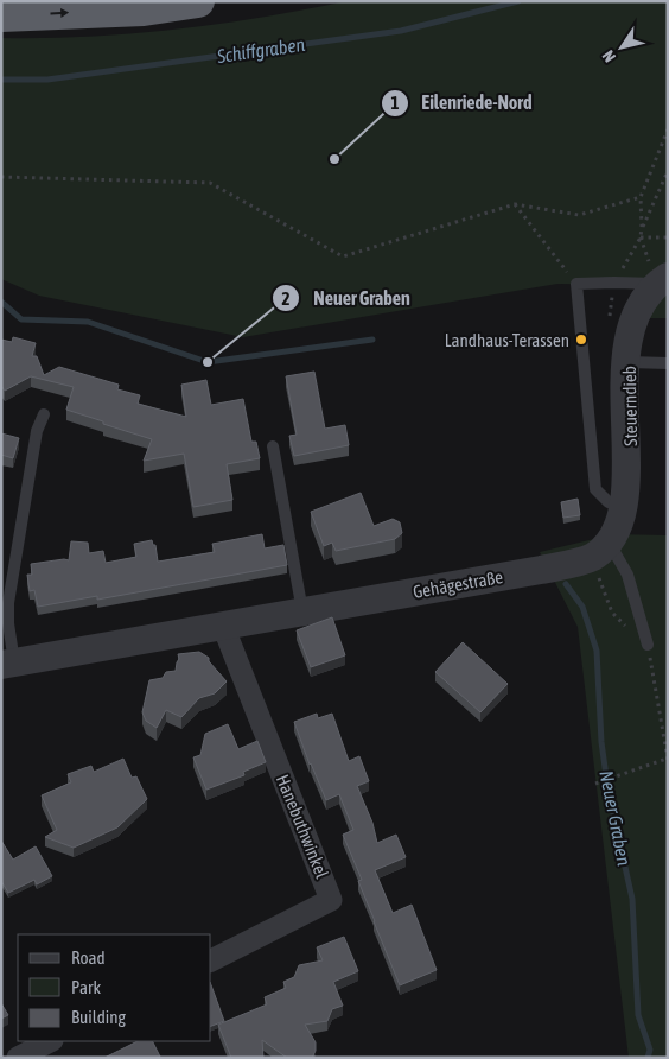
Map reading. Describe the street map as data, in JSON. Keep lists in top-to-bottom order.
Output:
{
  "streets": {
    "street": ["Steuerndieb", "Gehägestraße", "Hanebuthwinkel"]
  },
  "crossings": [
    ["Steuerndieb", "Gehägestraße"],
    ["Gehägestraße", "Hanebuthwinkel"]
  ],
  "water": ["Schiffgraben", "Neuer Graben"],
  "places": ["Eilenriede-Nord", "Landhaus-Terassen", "Neuer Graben"],
  "legend": ["Road", "Park", "Building"],
  "north": "bottom left"
}
